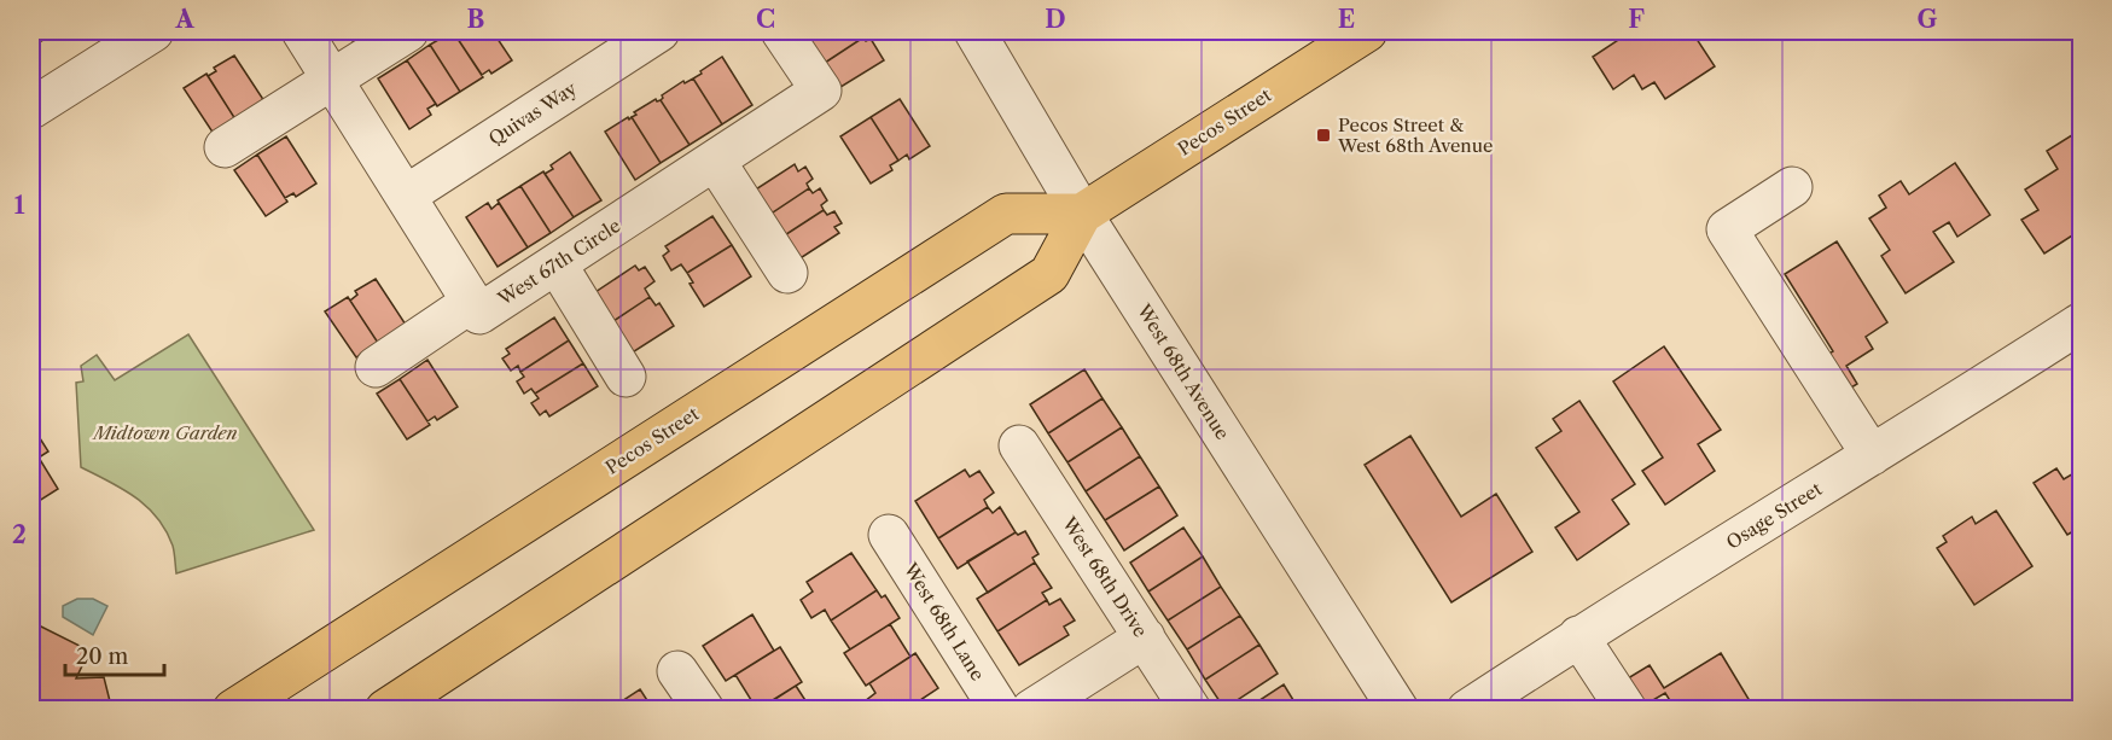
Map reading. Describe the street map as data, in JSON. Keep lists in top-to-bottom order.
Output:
{
  "streets": {
    "main road": ["Pecos Street"],
    "street": [
      "Quivas Way",
      "West 67th Circle",
      "West 68th Avenue",
      "Osage Street",
      "West 68th Drive",
      "West 68th Lane"
    ]
  },
  "crossings": [
    ["Quivas Way", "West 67th Circle"],
    ["Pecos Street", "West 68th Avenue"]
  ],
  "parks": ["Midtown Garden"],
  "places": {
    "transit": ["Pecos Street & West 68th Avenue"]
  },
  "scale_bar": "20 m",
  "grid": {
    "columns": [
      "A",
      "B",
      "C",
      "D",
      "E",
      "F",
      "G"
    ],
    "rows": ["1", "2"]
  }
}
